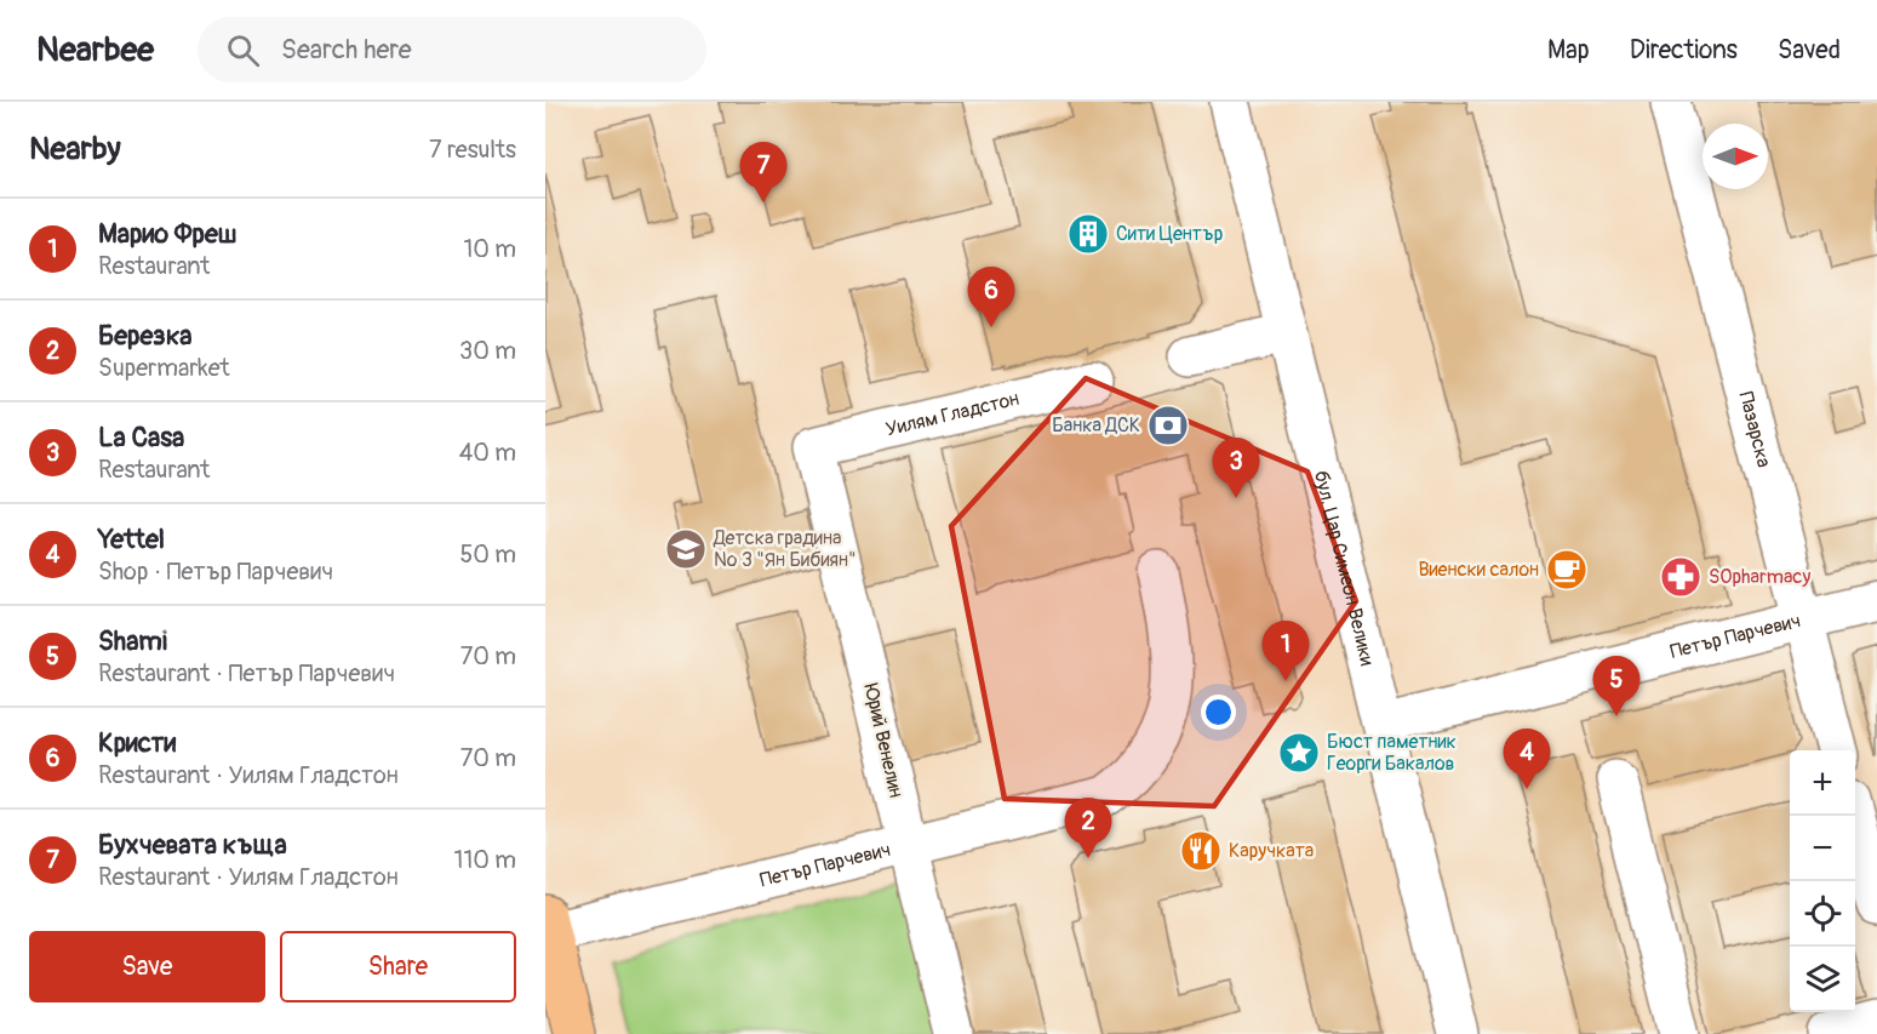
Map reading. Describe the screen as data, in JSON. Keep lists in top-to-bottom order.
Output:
{
  "streets": {
    "street": [
      "Уилям Гладстон",
      "Пазарска",
      "бул. Цар Симеон Велики",
      "Петър Парчевич",
      "Юрий Венелин"
    ]
  },
  "crossings": [
    ["Уилям Гладстон", "Юрий Венелин"],
    ["Пазарска", "Петър Парчевич"],
    ["бул. Цар Симеон Велики", "Петър Парчевич"],
    ["Петър Парчевич", "Юрий Венелин"]
  ],
  "places": {
    "building": ["Сити Център"],
    "bank": ["Банка ДСК"],
    "school or university": ["Детска градина № 3 \"Ян Бибиян\""],
    "cafe": ["Виенски салон"],
    "pharmacy": ["SOpharmacy"],
    "place": ["Бюст паметник Георги Бакалов"],
    "restaurant": ["Каручката"]
  },
  "north": "right",
  "page": {
    "header": "Nearbee",
    "search": "Search here",
    "nav": ["Map", "Directions", "Saved"],
    "heading": ["Nearby", "7 results"],
    "pins": [
      "7",
      "6",
      "3",
      "1",
      "5",
      "4",
      "2"
    ],
    "list": [
      {
        "mark": "1",
        "name": "Марио Фреш",
        "note": "Restaurant",
        "value": "10 m"
      },
      {
        "mark": "2",
        "name": "Березка",
        "note": "Supermarket",
        "value": "30 m"
      },
      {
        "mark": "3",
        "name": "La Casa",
        "note": "Restaurant",
        "value": "40 m"
      },
      {
        "mark": "4",
        "name": "Yettel",
        "note": "Shop · Петър Парчевич",
        "value": "50 m"
      },
      {
        "mark": "5",
        "name": "Shami",
        "note": "Restaurant · Петър Парчевич",
        "value": "70 m"
      },
      {
        "mark": "6",
        "name": "Кристи",
        "note": "Restaurant · Уилям Гладстон",
        "value": "70 m"
      },
      {
        "mark": "7",
        "name": "Бухчевата къща",
        "note": "Restaurant · Уилям Гладстон",
        "value": "110 m"
      }
    ],
    "map_buttons": ["+", "−"],
    "buttons": ["Save", "Share"]
  }
}
